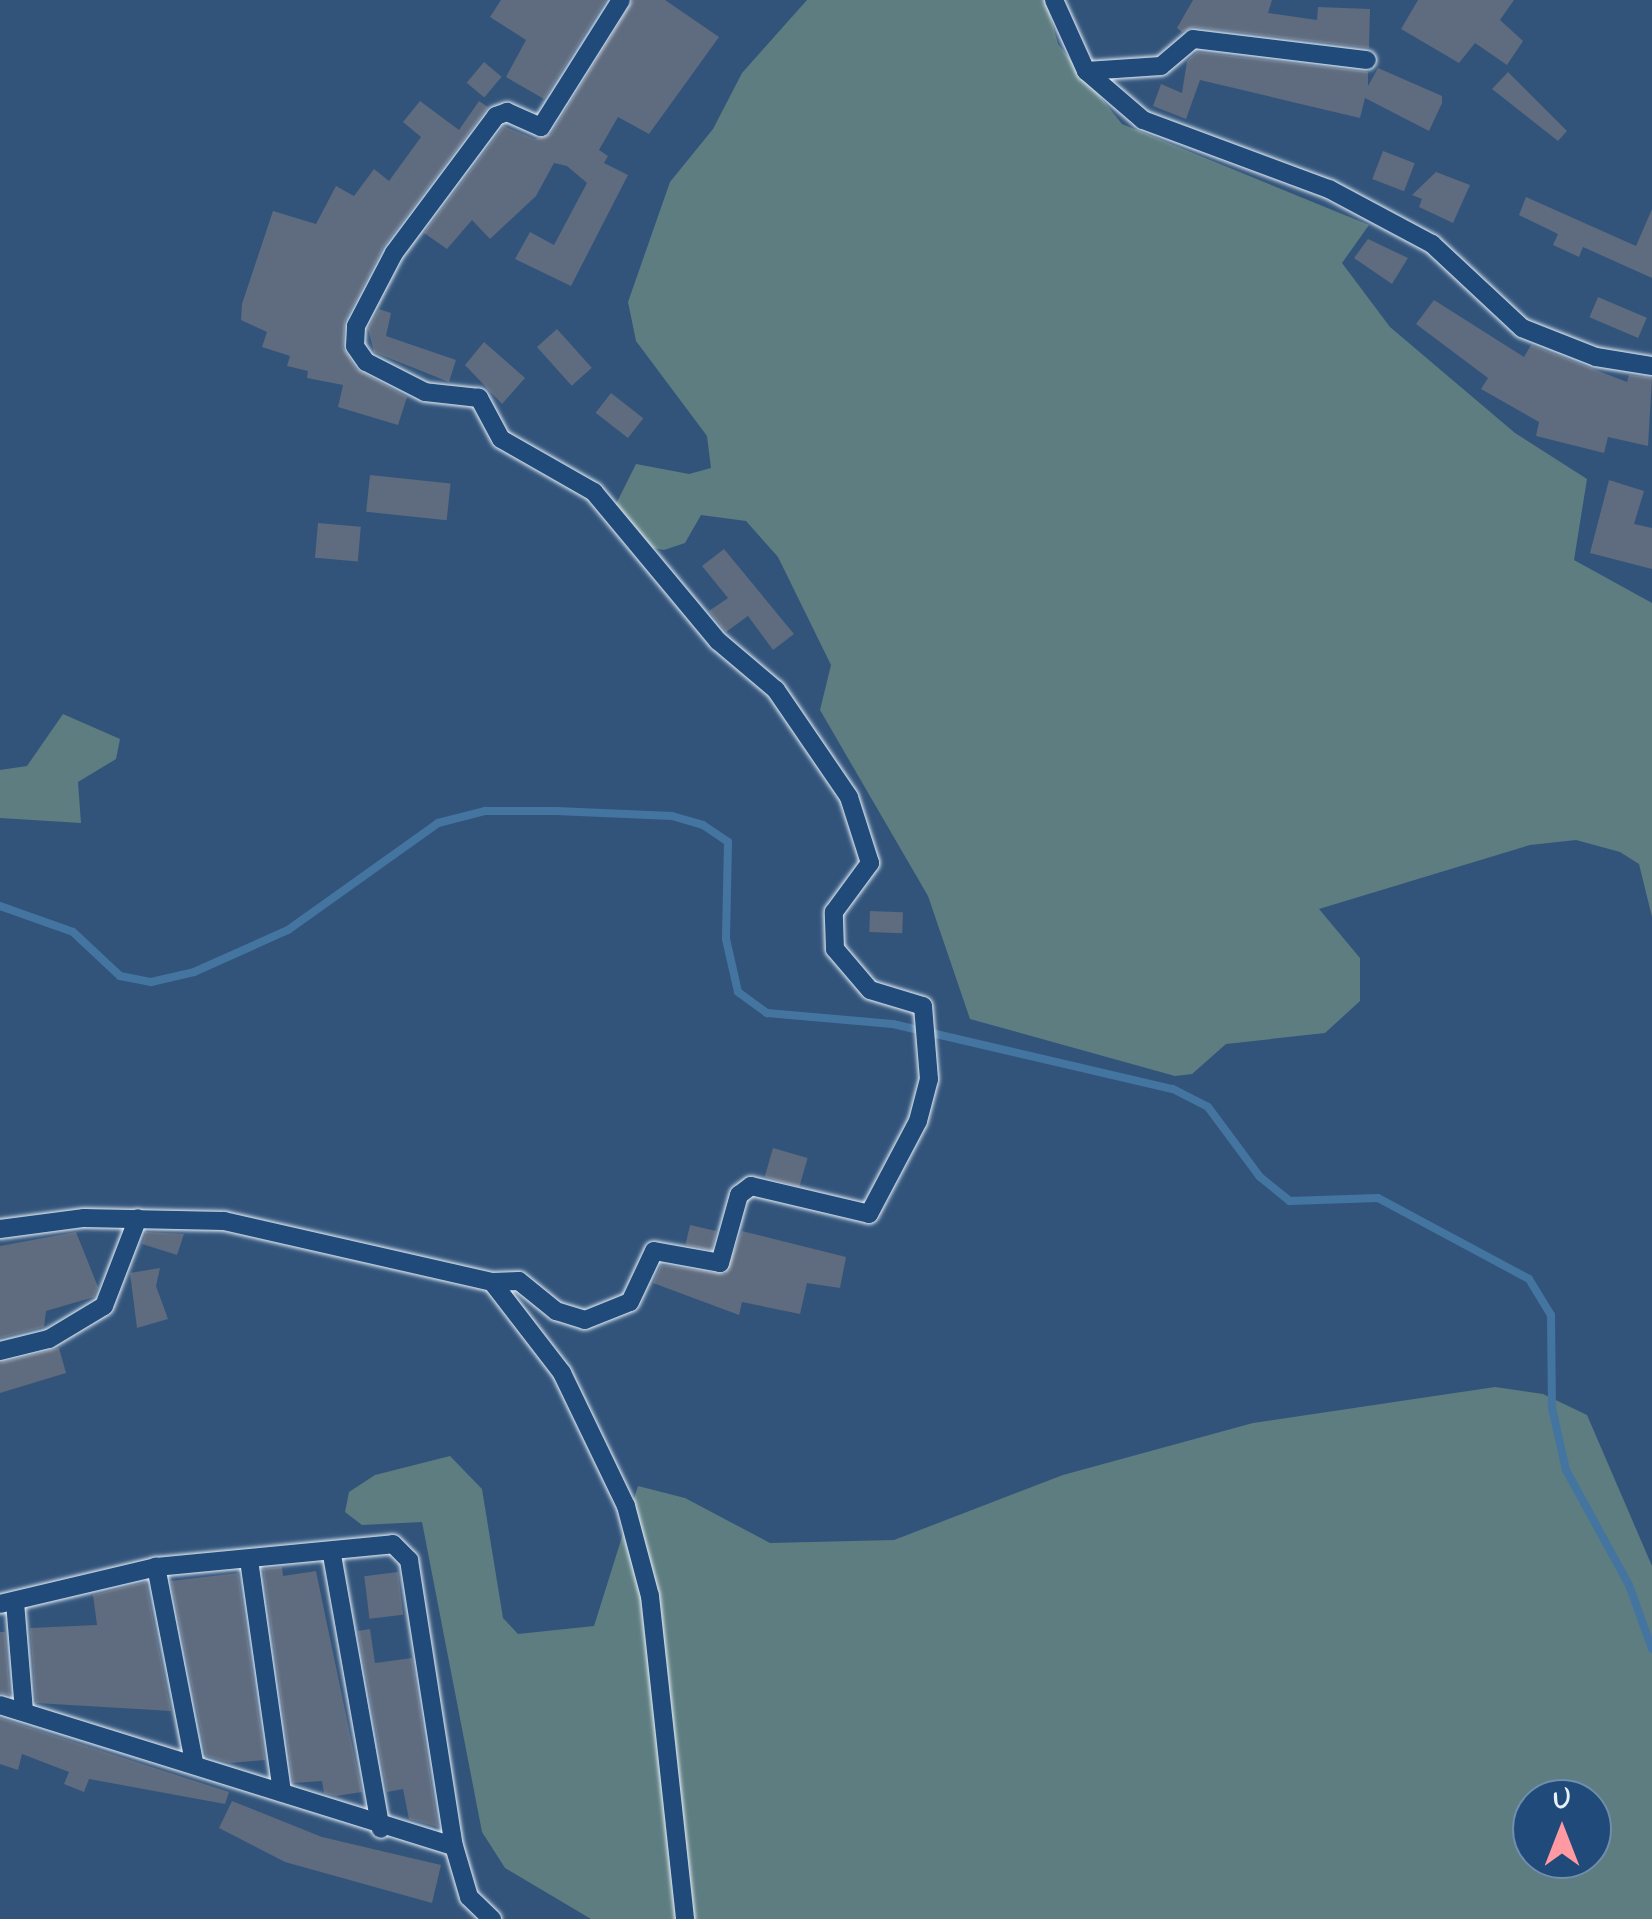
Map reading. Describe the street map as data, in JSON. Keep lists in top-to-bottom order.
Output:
{
  "north": "top"
}
